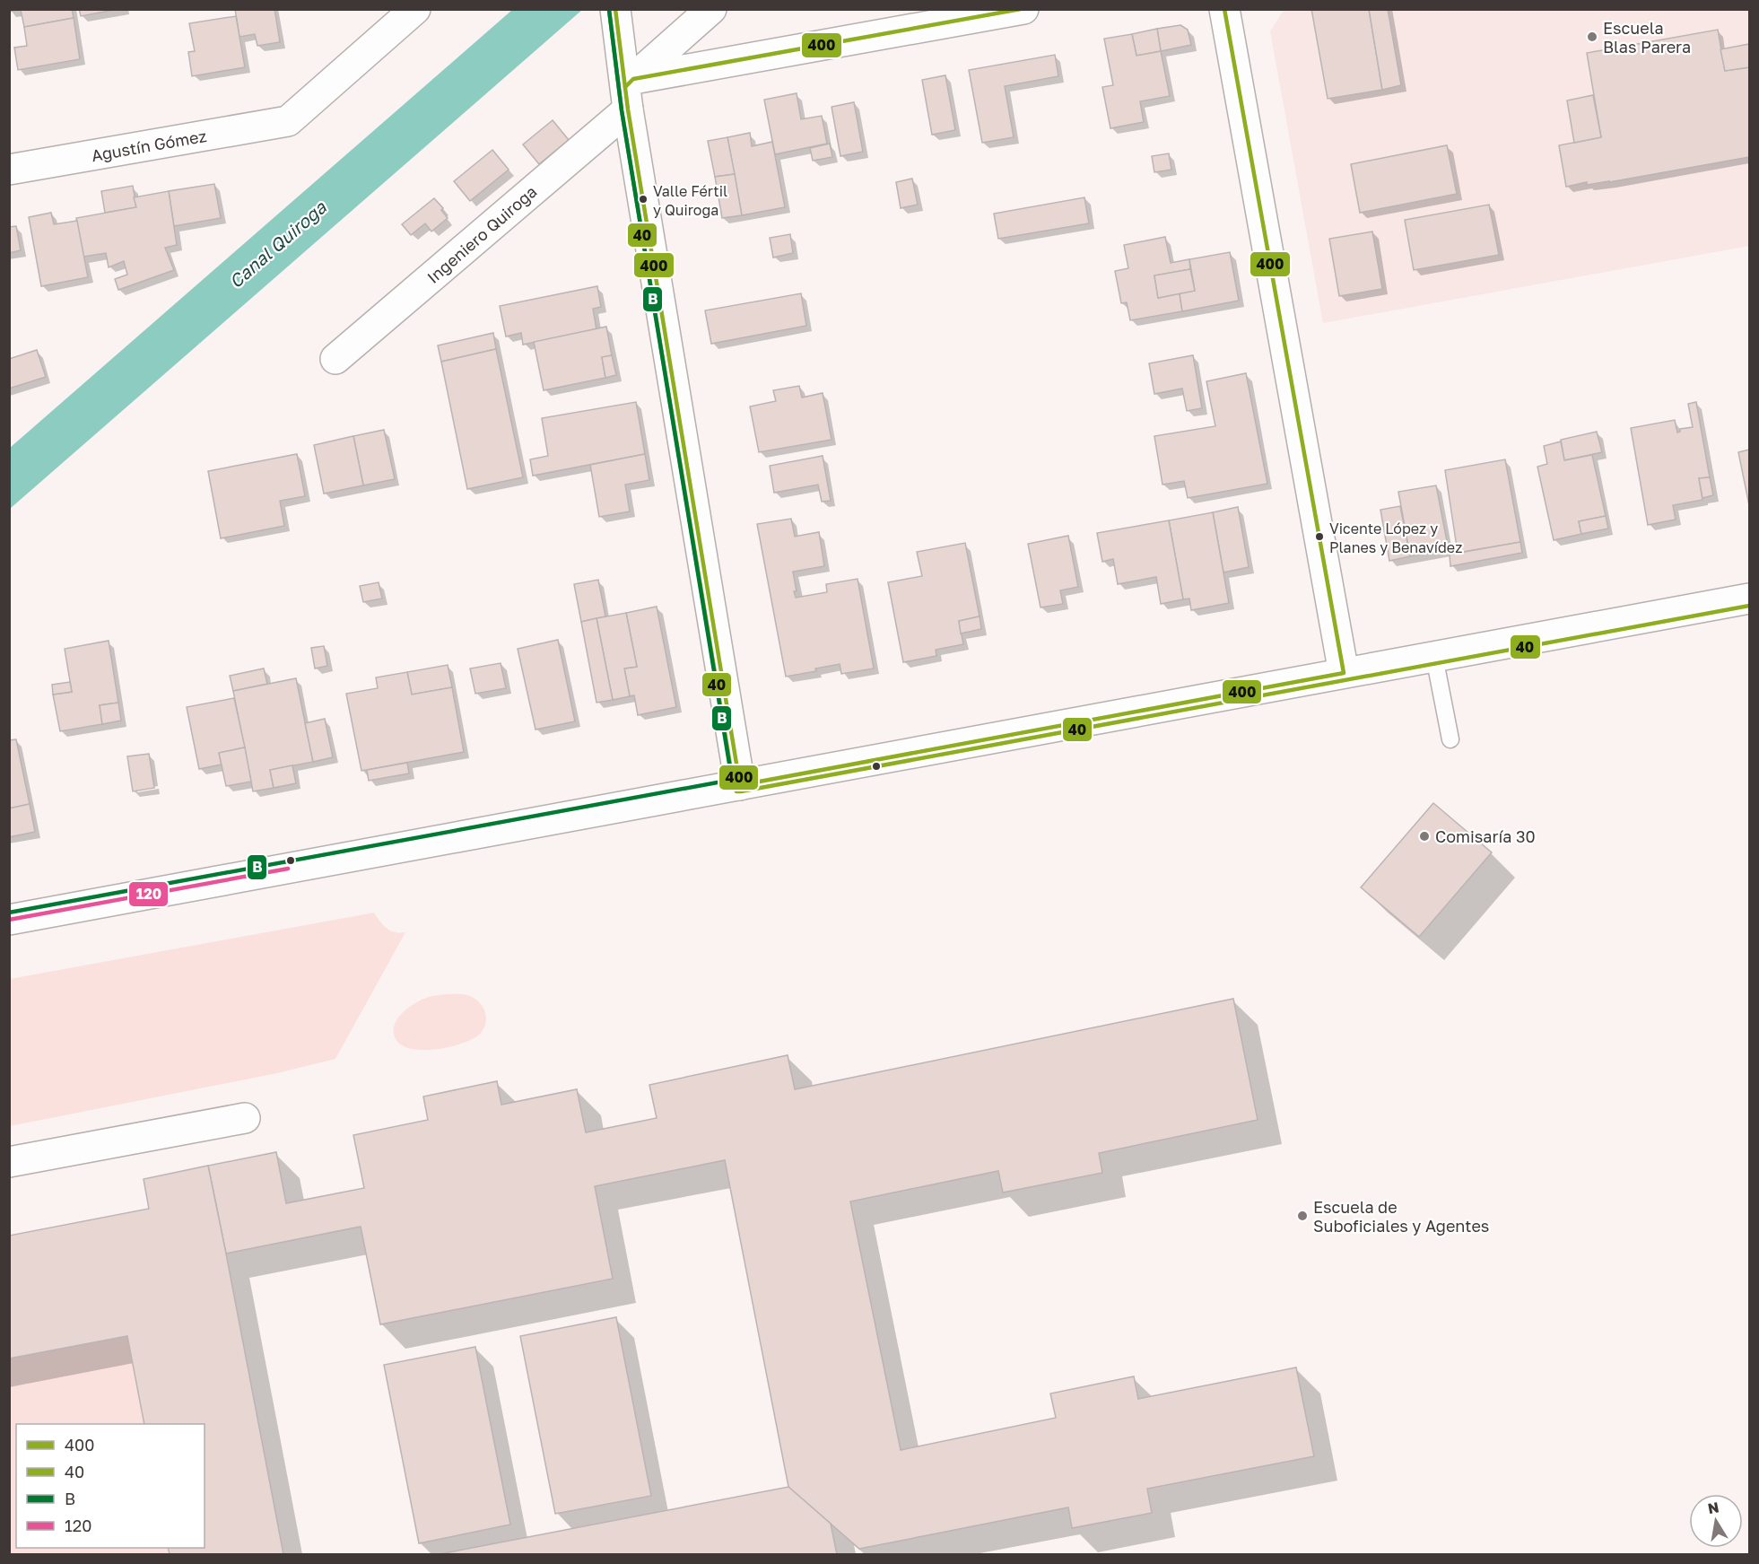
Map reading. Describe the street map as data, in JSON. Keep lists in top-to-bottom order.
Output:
{
  "streets": {
    "street": ["Agustín Gómez", "Ingeniero Quiroga"]
  },
  "water": ["Canal Quiroga"],
  "places": [
    "Escuela Blas Parera",
    "Valle Fértil y Quiroga",
    "Vicente López y Planes y Benavídez",
    "Comisaría 30",
    "Escuela de Suboficiales y Agentes"
  ],
  "lines": [
    "transit line 400",
    "transit line 40",
    "transit line B",
    "transit line 120"
  ],
  "legend": [
    "400",
    "40",
    "B",
    "120"
  ],
  "north": "top"
}
